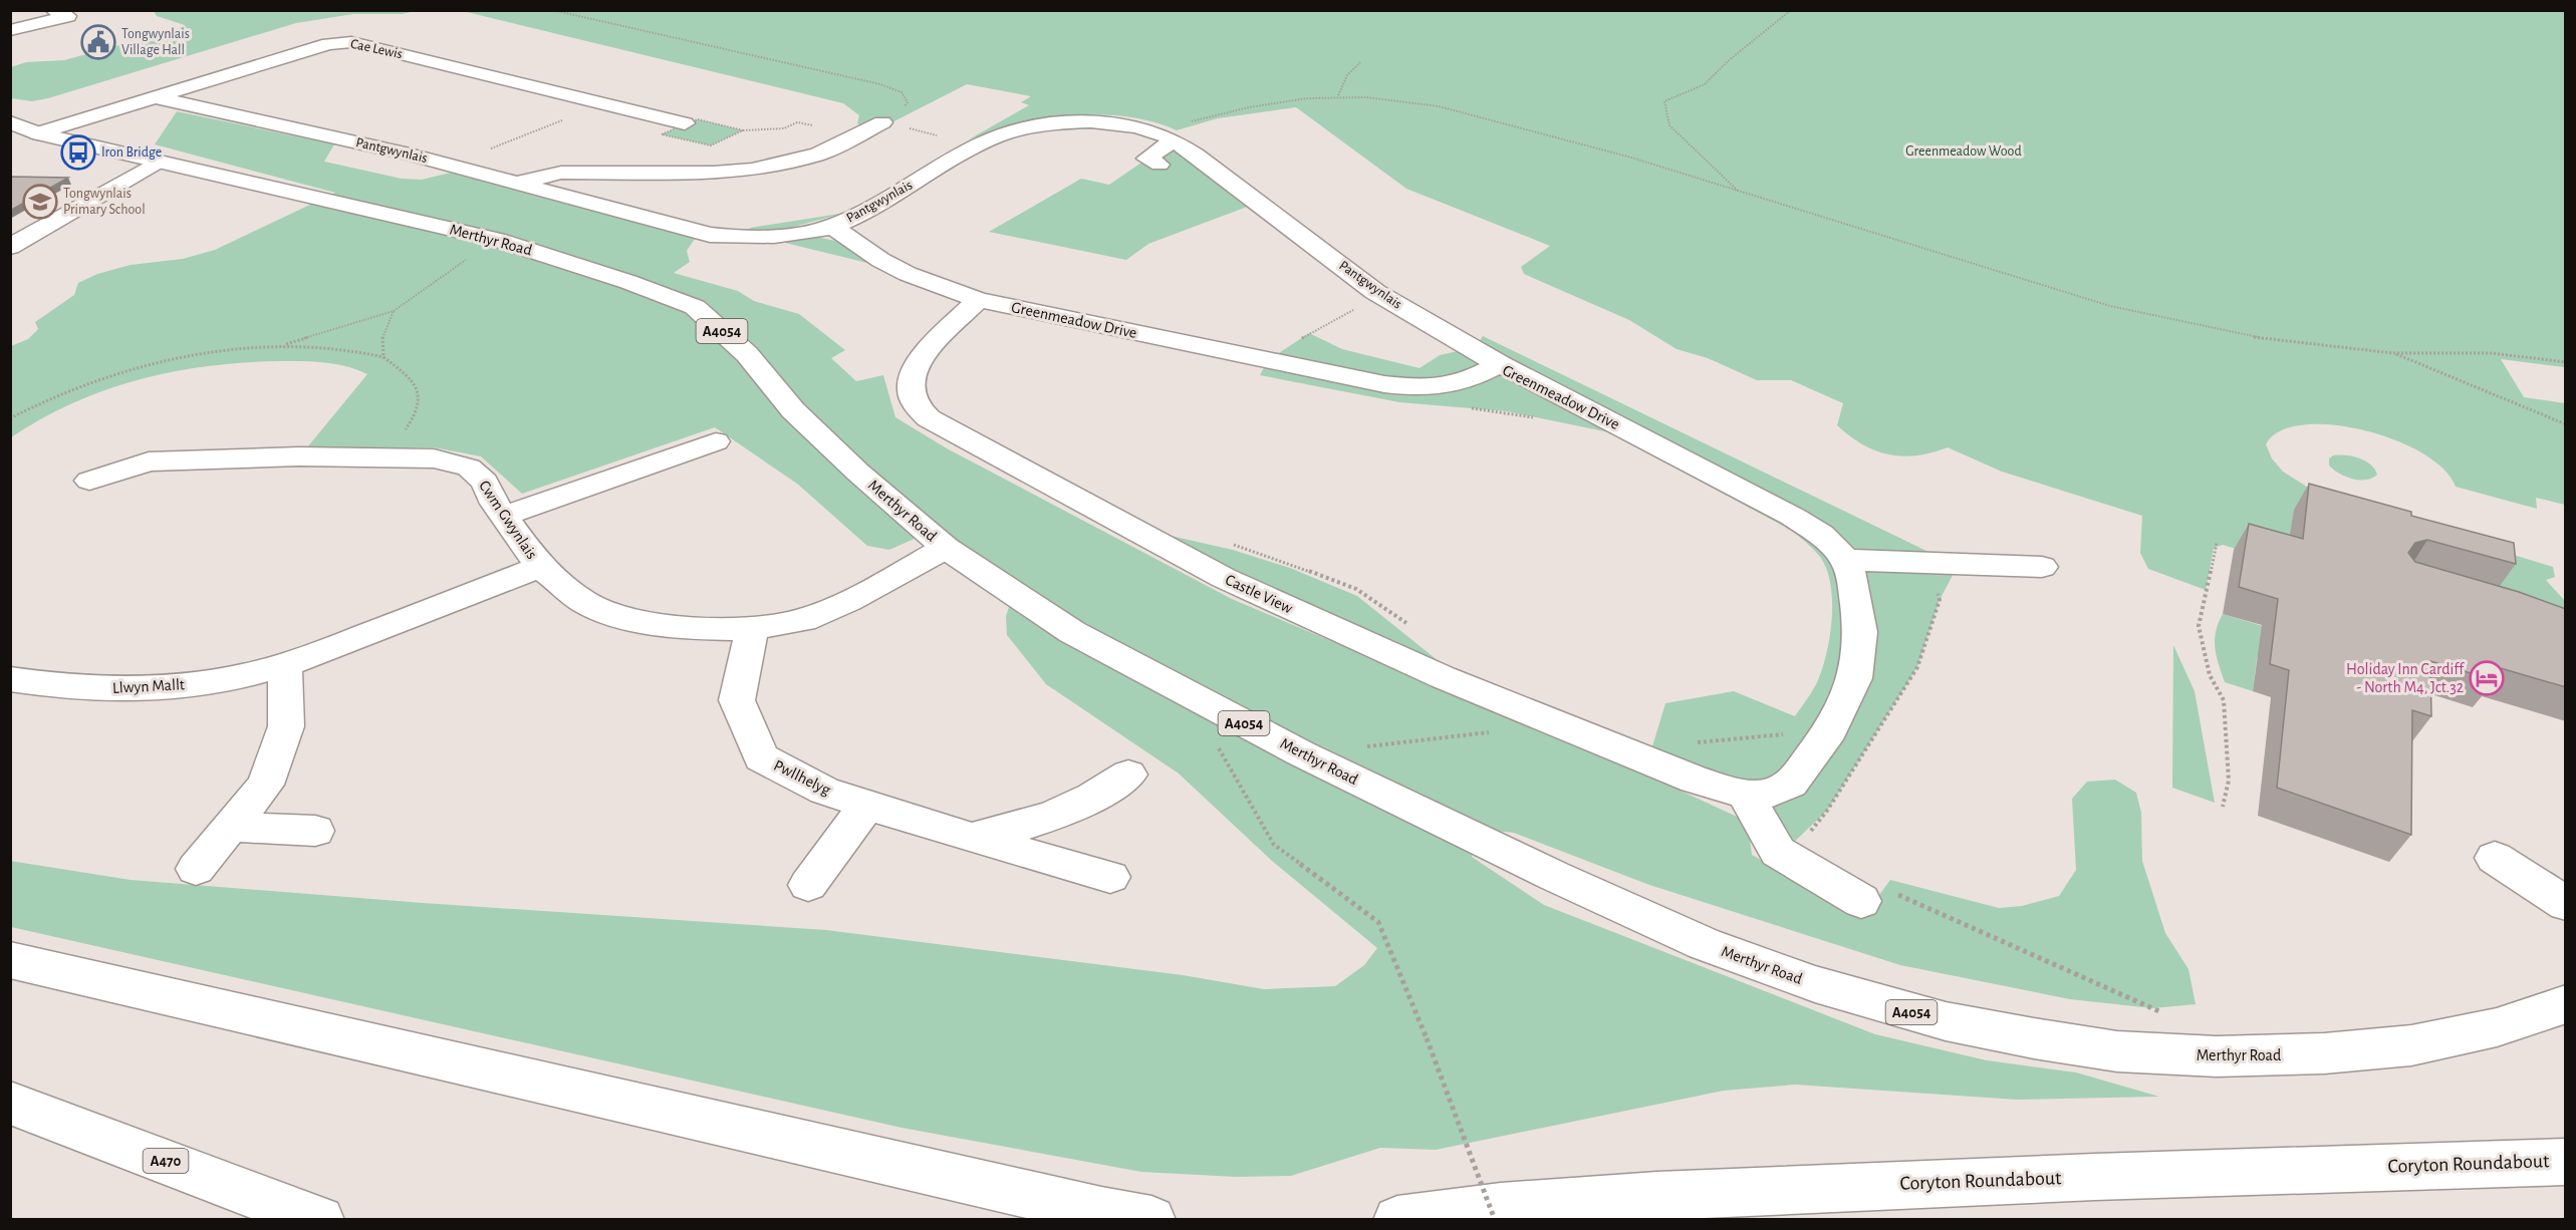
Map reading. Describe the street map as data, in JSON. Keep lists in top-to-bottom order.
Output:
{
  "streets": {
    "main road": [
      "Cae Lewis",
      "Pantgwynlais",
      "Merthyr Road",
      "Greenmeadow Drive",
      "A4054",
      "Cwm Gwynlais",
      "Castle View",
      "Llwyn Mallt",
      "Pwllhelyg",
      "A470",
      "Coryton Roundabout"
    ]
  },
  "crossings": [
    ["Cae Lewis", "Pantgwynlais"],
    ["Cae Lewis", "Merthyr Road"],
    ["Pantgwynlais", "Greenmeadow Drive"],
    ["Merthyr Road", "Cwm Gwynlais"],
    ["Greenmeadow Drive", "Castle View"],
    ["Cwm Gwynlais", "Llwyn Mallt"],
    ["Cwm Gwynlais", "Pwllhelyg"]
  ],
  "parks": ["Greenmeadow Wood"],
  "places": {
    "public building": ["Tongwynlais Village Hall"],
    "bus stop": ["Iron Bridge"],
    "school or university": ["Tongwynlais Primary School"],
    "hotel": ["Holiday Inn Cardiff - North M4, Jct.32"]
  }
}
